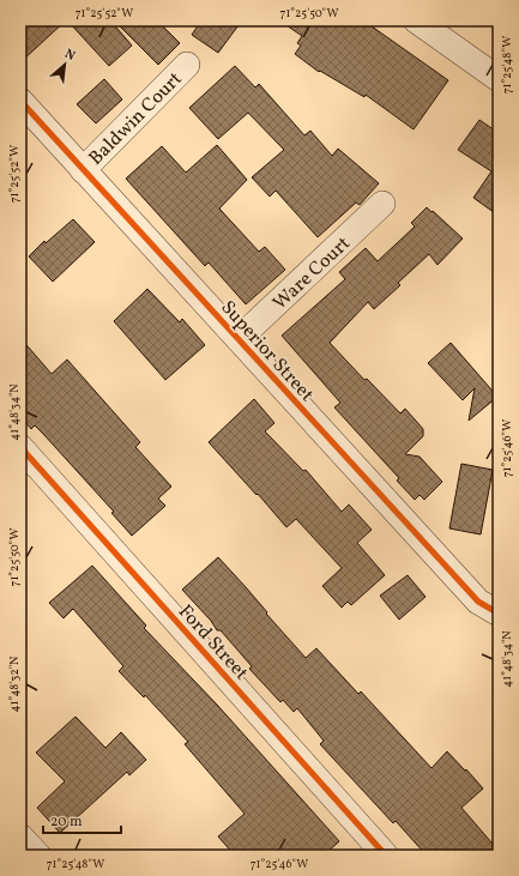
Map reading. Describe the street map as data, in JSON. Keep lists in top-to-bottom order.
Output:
{
  "streets": {
    "street": [
      "Baldwin Court",
      "Ware Court",
      "Superior Street",
      "Ford Street"
    ]
  },
  "crossings": [
    ["Baldwin Court", "Superior Street"],
    ["Ware Court", "Superior Street"]
  ],
  "scale_bar": "20 m",
  "north": "top right",
  "coordinates": [
    "71°25'52\"W",
    "71°25'50\"W",
    "71°25'48\"W",
    "41°48'34\"N",
    "71°25'46\"W",
    "41°48'32\"N"
  ]
}
